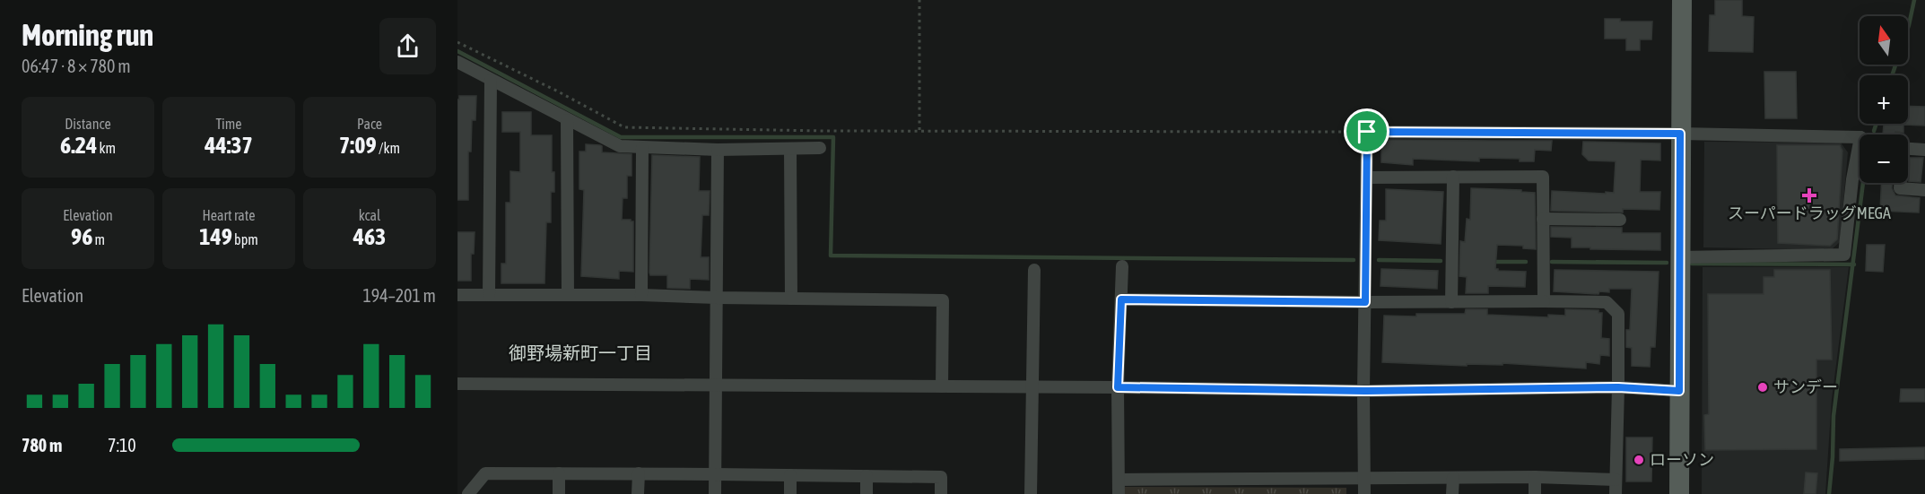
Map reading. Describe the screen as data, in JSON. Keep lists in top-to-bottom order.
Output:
{
  "districts": ["御野場新町一丁目"],
  "places": {
    "health": ["スーパードラッグMEGA"],
    "other": ["サンデー", "ローソン"]
  },
  "north": "top",
  "page": {
    "heading": ["Morning run", "06:47 · 8 × 780 m"],
    "map_buttons": ["+", "−"],
    "stats": [
      ["Distance", "6.24 km"],
      ["Time", "44:37"],
      ["Pace", "7:09 /km"],
      ["Elevation", "96 m"],
      ["Heart rate", "149 bpm"],
      ["kcal", "463"]
    ],
    "chart": ["Elevation", "194–201 m"],
    "list": [
      {
        "name": "780 m",
        "note": "7:10"
      }
    ]
  }
}
